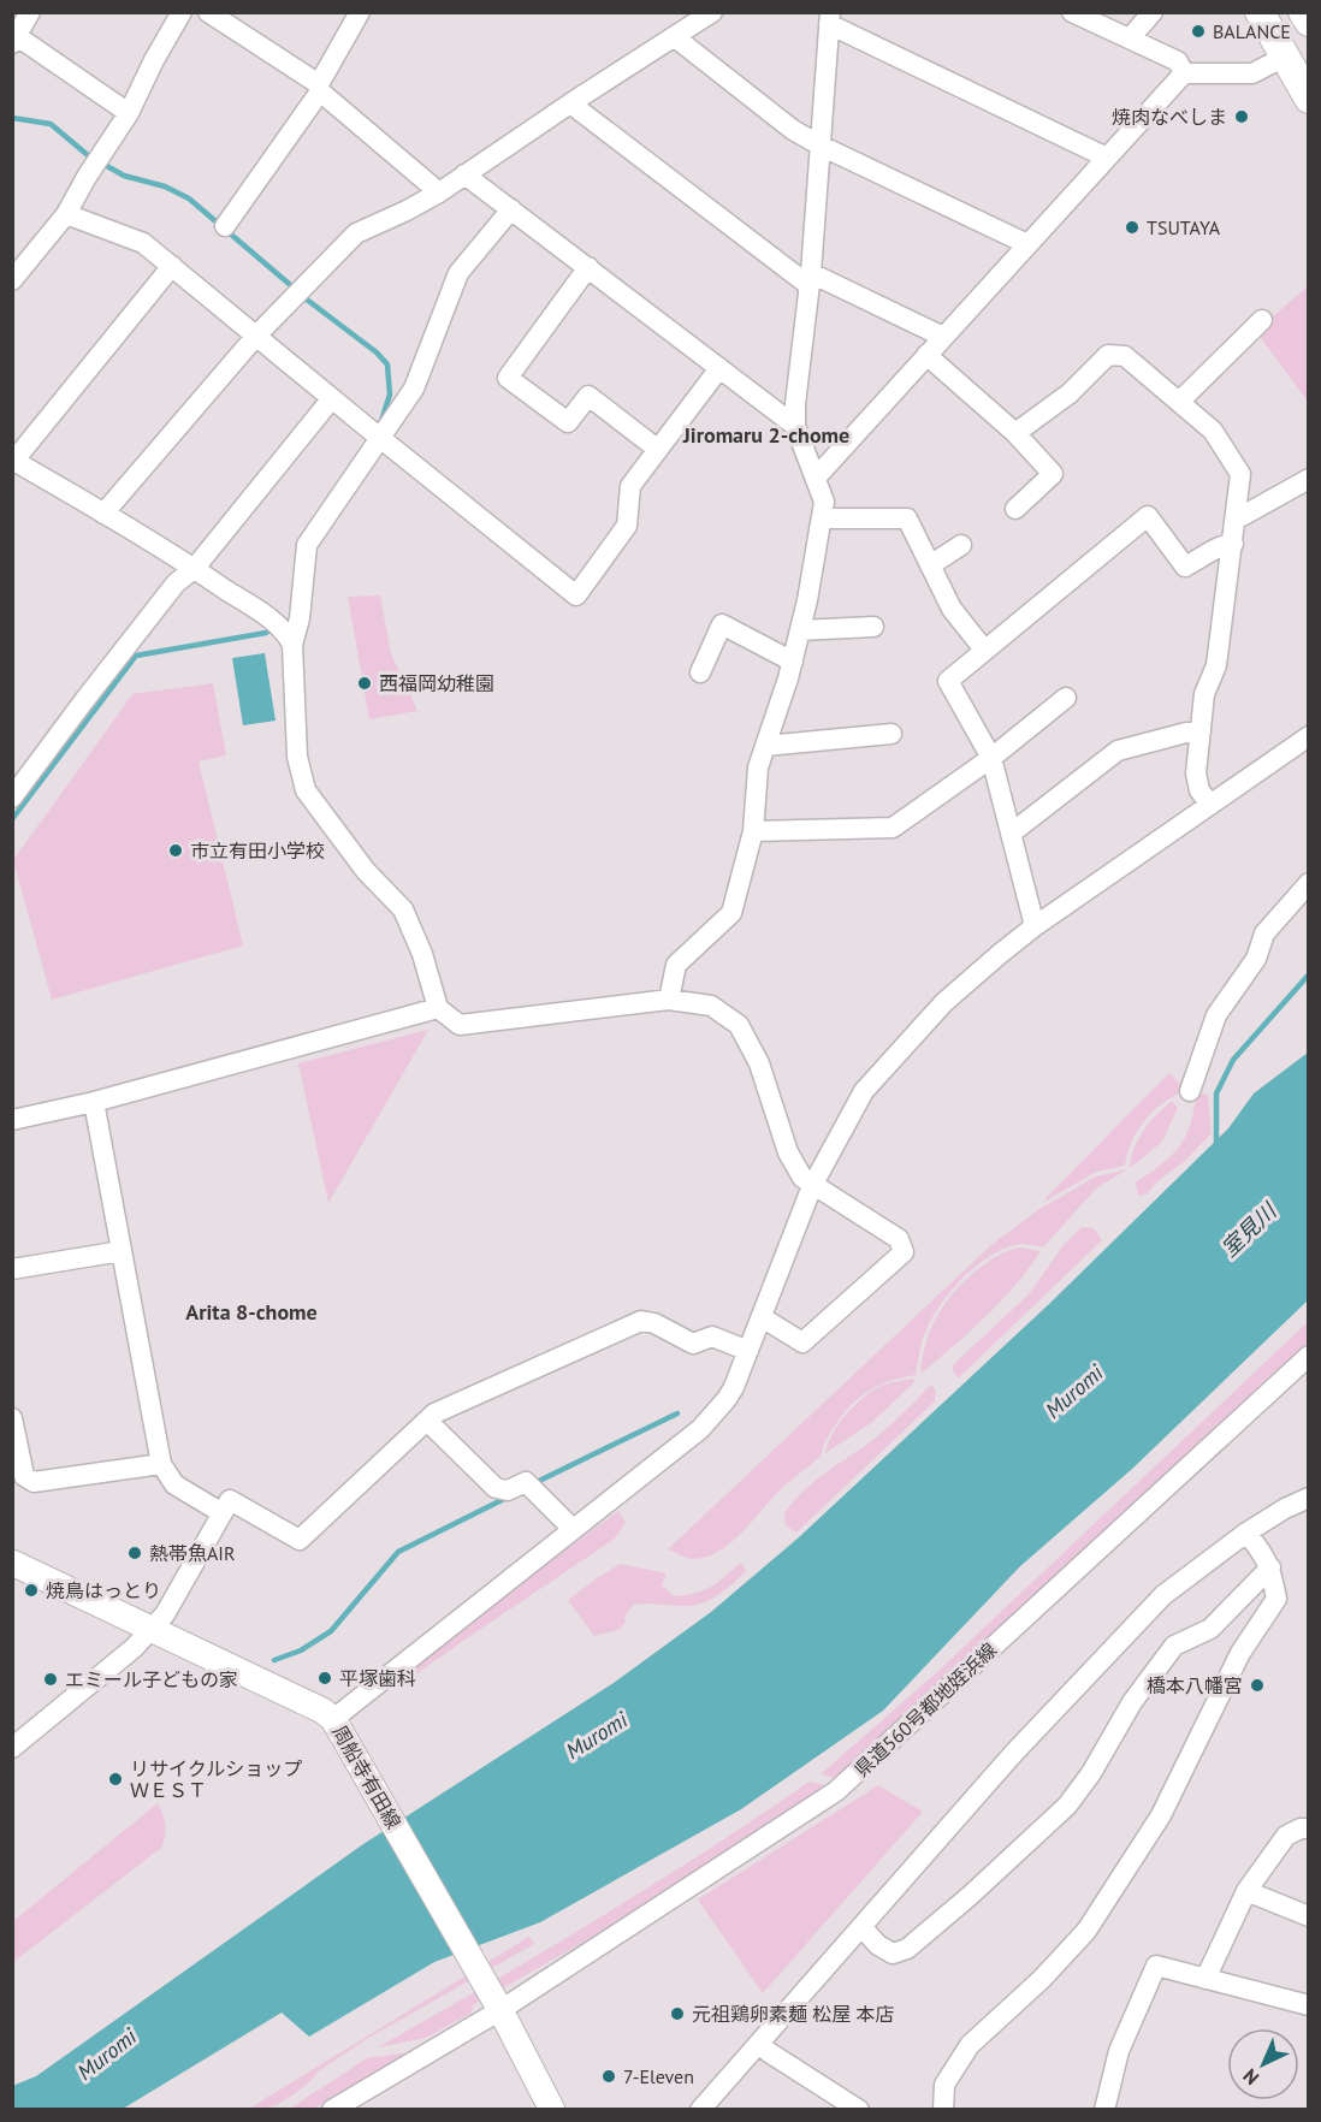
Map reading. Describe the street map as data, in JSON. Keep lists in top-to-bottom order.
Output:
{
  "streets": {
    "main road": ["周船寺有田線"],
    "street": ["県道560号都地姪浜線"]
  },
  "crossings": [
    ["県道560号都地姪浜線", "周船寺有田線"]
  ],
  "districts": ["Jiromaru 2-chome", "Arita 8-chome"],
  "water": ["室見川", "Muromi"],
  "places": [
    "BALANCE",
    "焼肉なべしま",
    "TSUTAYA",
    "西福岡幼稚園",
    "市立有田小学校",
    "熱帯魚AIR",
    "焼鳥はっとり",
    "平塚歯科",
    "エミール子どもの家",
    "橋本八幡宮",
    "リサイクルショップ ＷＥＳＴ",
    "元祖鶏卵素麺 松屋 本店",
    "7-Eleven"
  ],
  "north": "bottom left"
}
